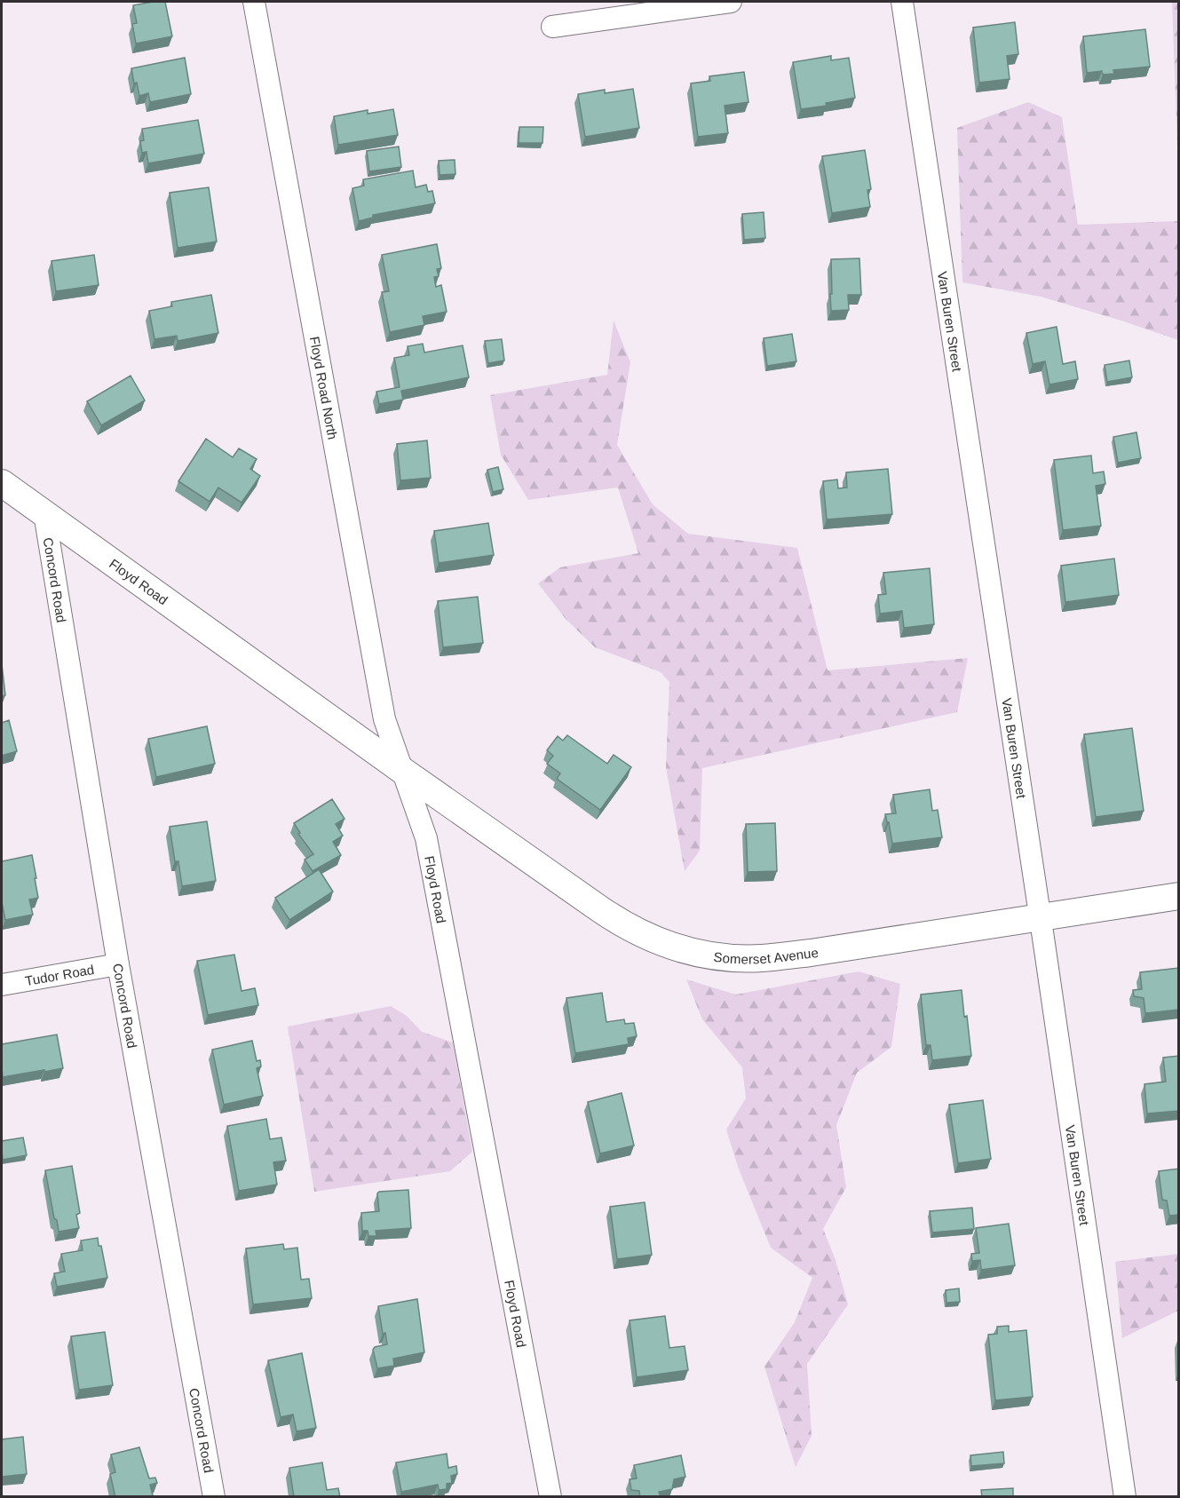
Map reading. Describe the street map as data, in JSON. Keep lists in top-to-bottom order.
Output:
{
  "streets": {
    "street": [
      "Van Buren Street",
      "Floyd Road North",
      "Concord Road",
      "Floyd Road",
      "Somerset Avenue",
      "Tudor Road"
    ]
  },
  "crossings": [
    ["Van Buren Street", "Somerset Avenue"],
    ["Floyd Road North", "Floyd Road"],
    ["Floyd Road North", "Somerset Avenue"],
    ["Concord Road", "Floyd Road"],
    ["Concord Road", "Tudor Road"],
    ["Floyd Road", "Somerset Avenue"]
  ]
}
